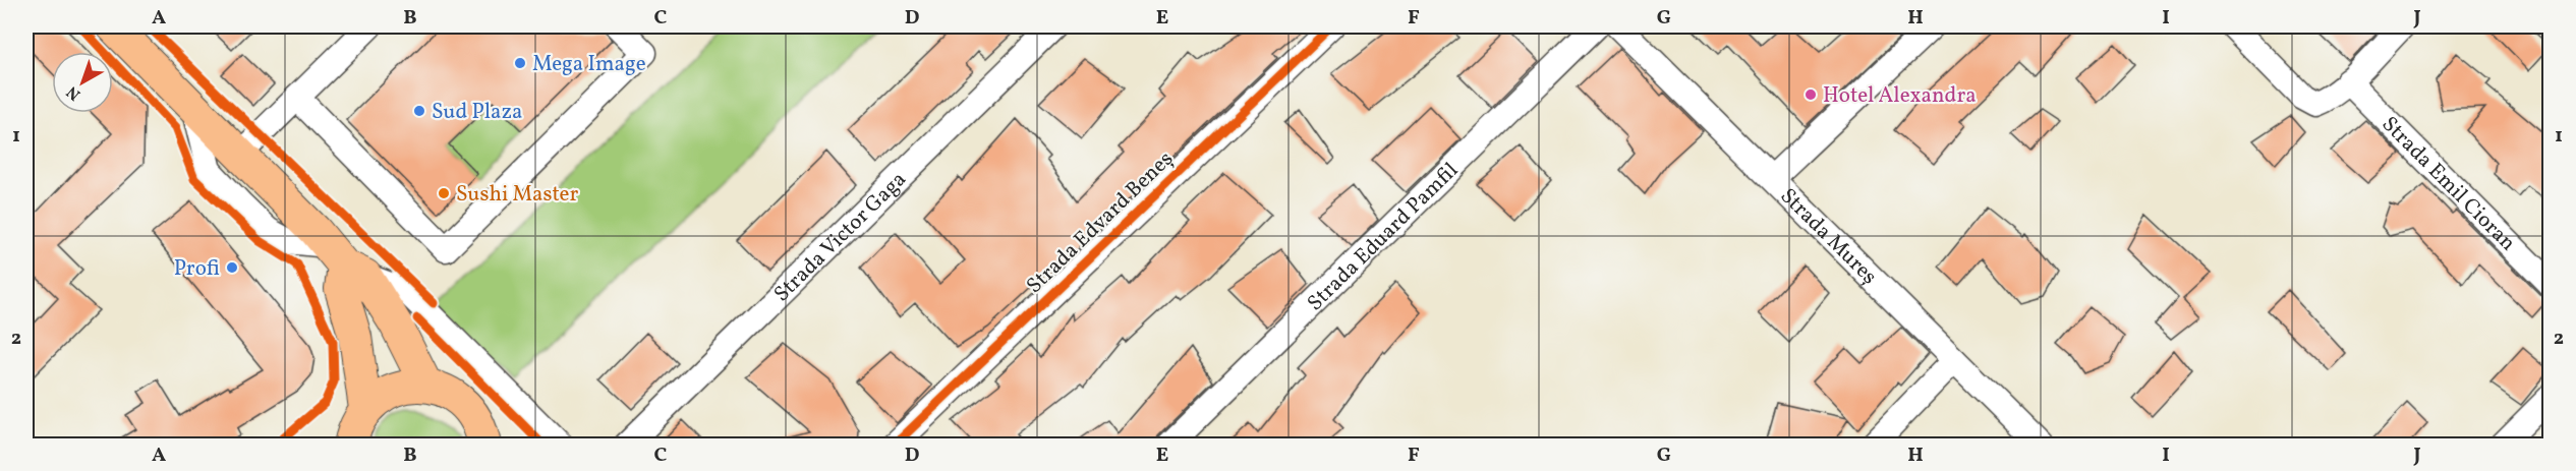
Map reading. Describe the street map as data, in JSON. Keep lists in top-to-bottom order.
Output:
{
  "streets": {
    "street": [
      "Strada Emil Cioran",
      "Strada Edvard Beneș",
      "Strada Mureș",
      "Strada Victor Gaga",
      "Strada Eduard Pamfil"
    ]
  },
  "places": [
    "Mega Image",
    "Hotel Alexandra",
    "Sud Plaza",
    "Sushi Master",
    "Profi"
  ],
  "north": "bottom left",
  "grid": {
    "columns": [
      "A",
      "B",
      "C",
      "D",
      "E",
      "F",
      "G",
      "H",
      "I",
      "J"
    ],
    "rows": ["1", "2"]
  }
}
